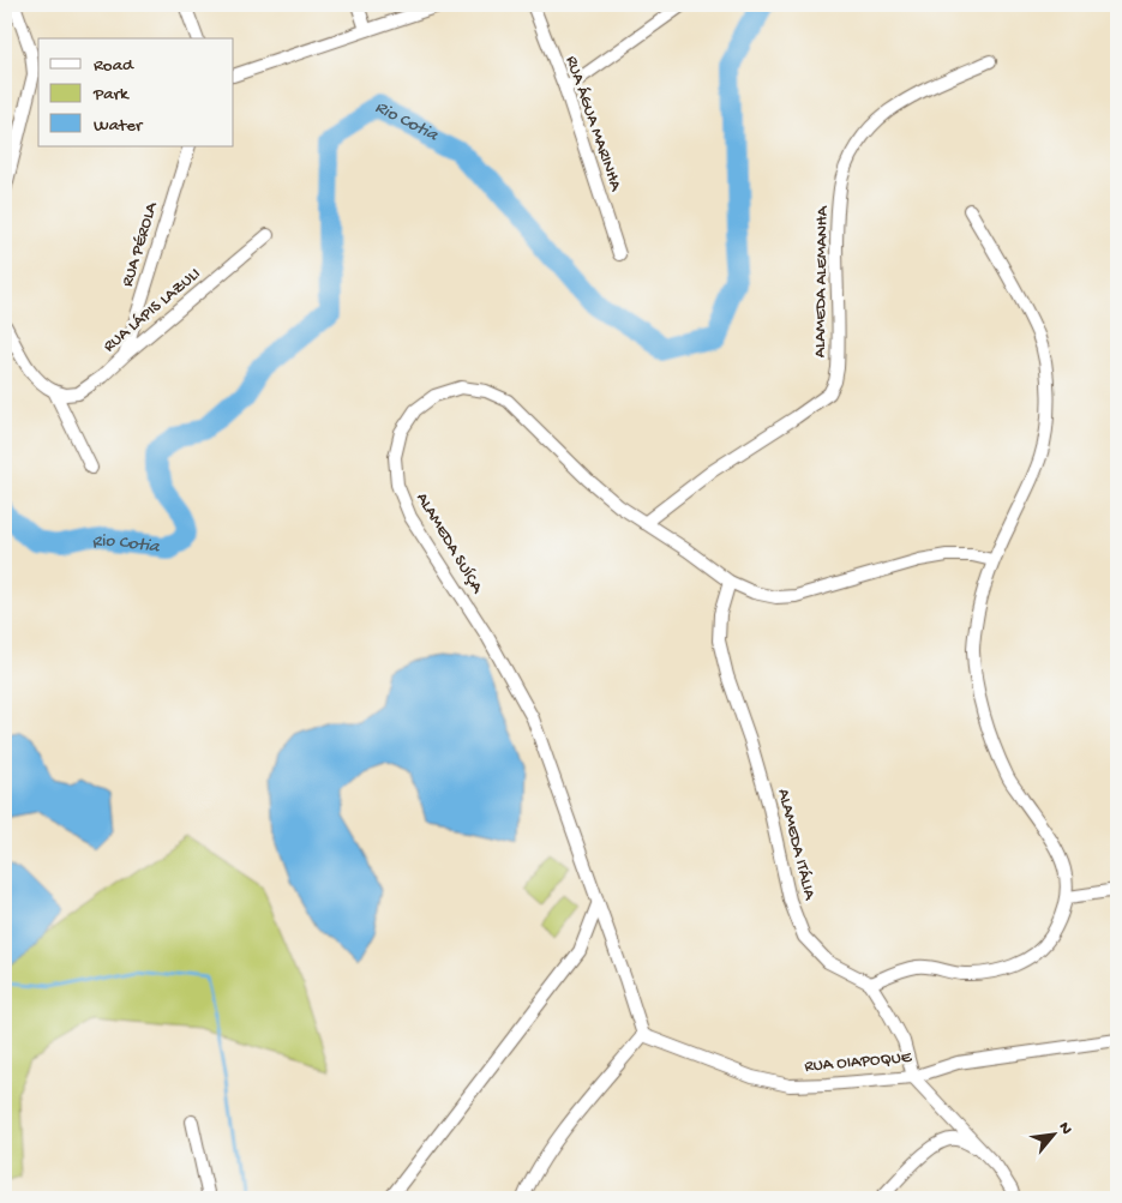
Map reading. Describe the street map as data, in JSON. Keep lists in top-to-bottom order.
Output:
{
  "streets": {
    "street": [
      "RUA ÁGUA MARINHA",
      "RUA PÉROLA",
      "ALAMEDA ALEMANHA",
      "RUA LÁPIS LAZULI",
      "ALAMEDA SUÍÇA",
      "ALAMEDA ITÁLIA",
      "RUA OIAPOQUE"
    ]
  },
  "crossings": [
    ["RUA PÉROLA", "RUA LÁPIS LAZULI"],
    ["ALAMEDA ALEMANHA", "ALAMEDA SUÍÇA"],
    ["ALAMEDA SUÍÇA", "ALAMEDA ITÁLIA"],
    ["ALAMEDA SUÍÇA", "RUA OIAPOQUE"]
  ],
  "water": ["Rio Cotia"],
  "legend": ["Road", "Park", "Water"],
  "north": "top right"
}
